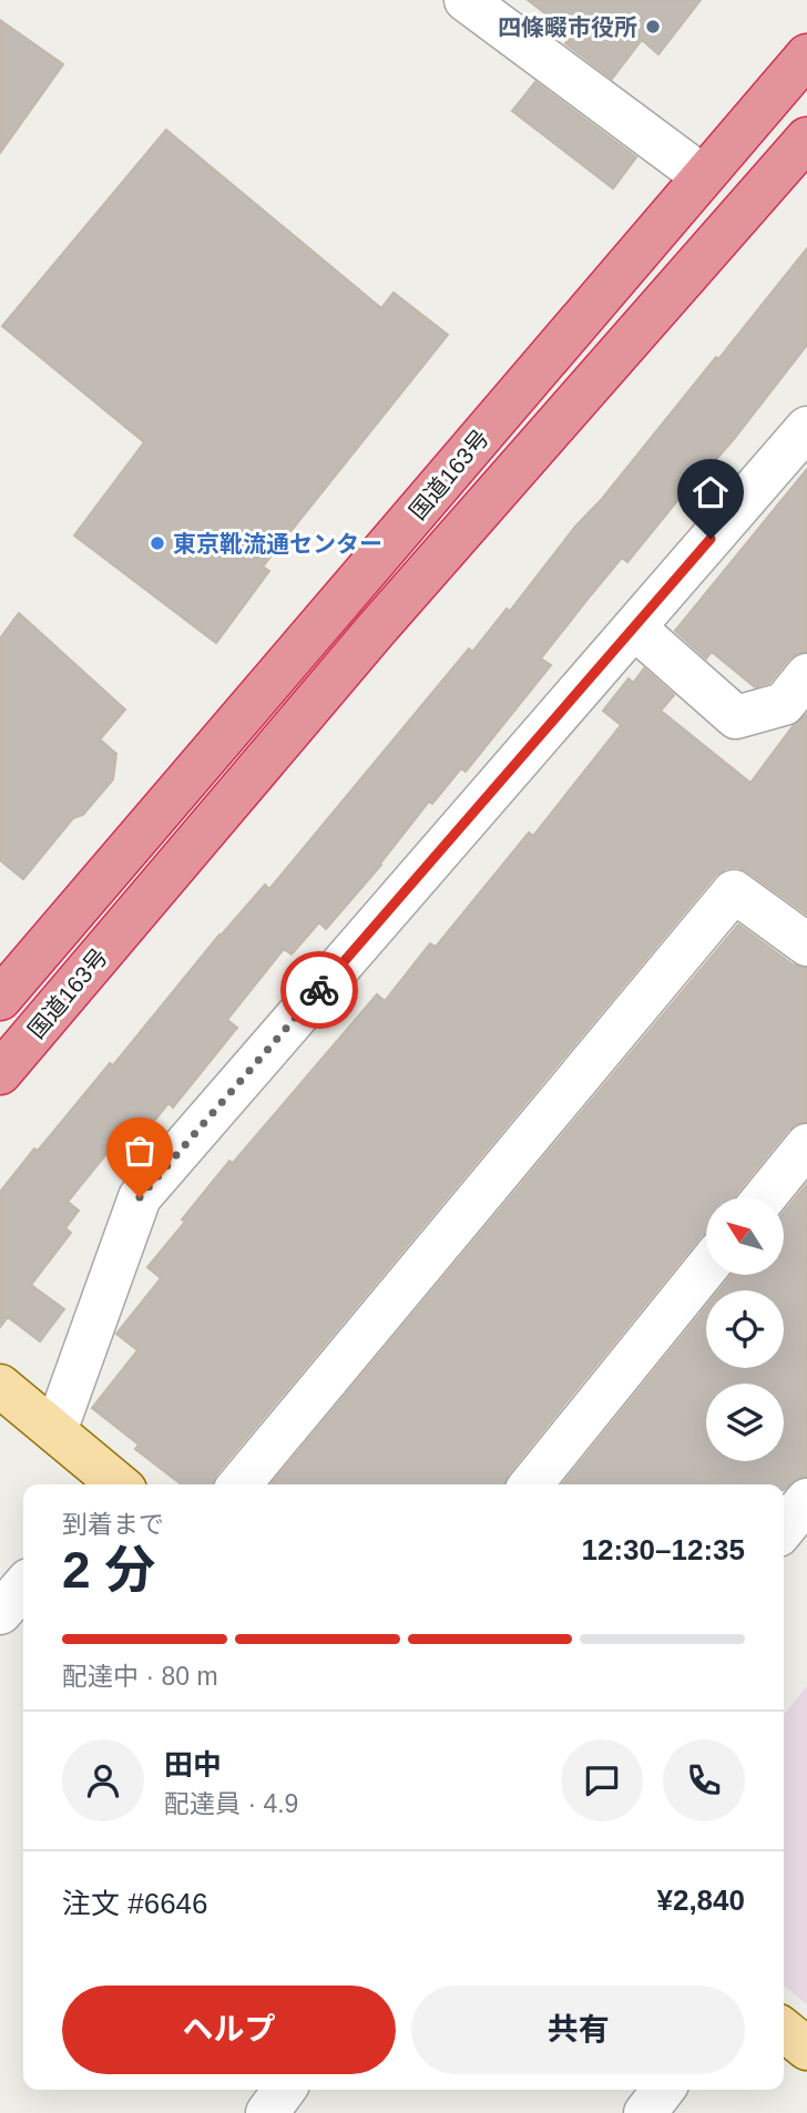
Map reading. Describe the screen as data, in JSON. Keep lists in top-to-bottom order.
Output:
{
  "streets": {
    "highway": ["国道163号"]
  },
  "places": ["四條畷市役所", "東京靴流通センター"],
  "north": "top left",
  "page": {
    "heading": ["2 分", "到着まで", "12:30–12:35"],
    "panel": [
      "田中",
      "配達員 · 4.9",
      "注文 #6646",
      "¥2,840"
    ],
    "bar": "配達中 · 80 m",
    "buttons": ["ヘルプ", "共有"]
  }
}
